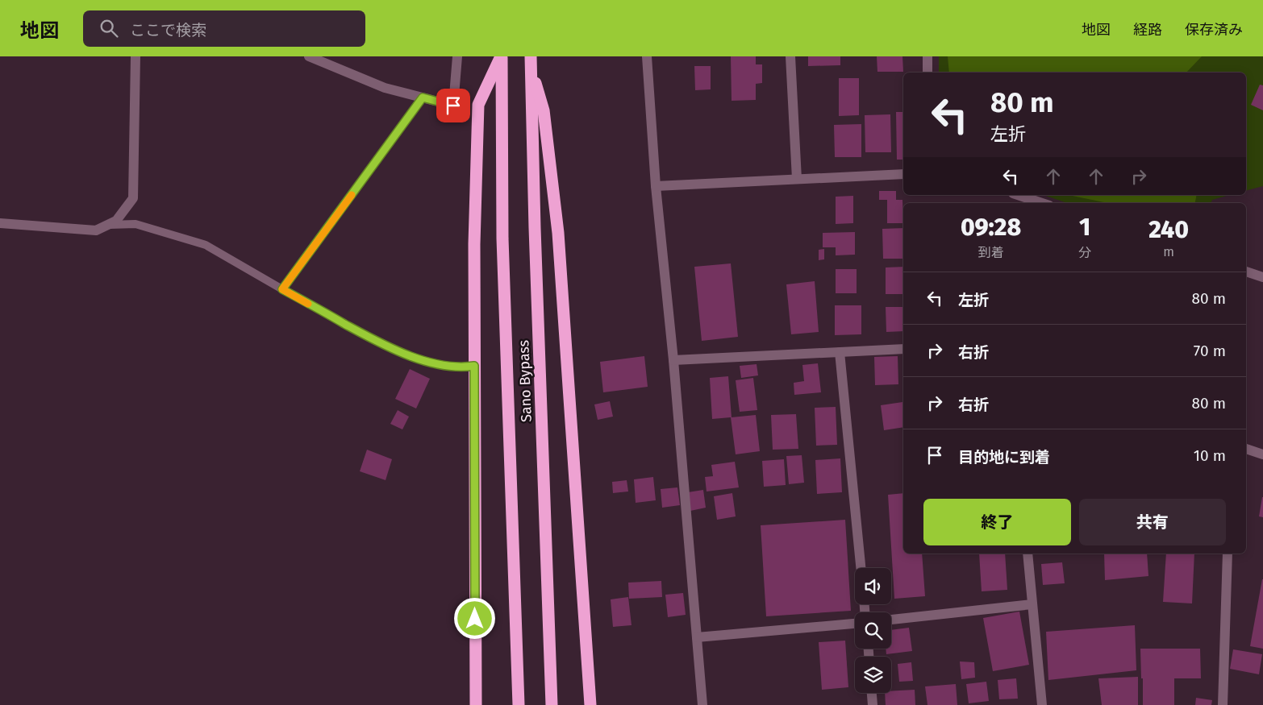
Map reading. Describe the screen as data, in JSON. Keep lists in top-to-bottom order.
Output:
{
  "streets": {
    "highway": ["Sano Bypass"]
  },
  "page": {
    "header": "地図",
    "search": "ここで検索",
    "nav": ["地図", "経路", "保存済み"],
    "turn": ["80 m", "左折"],
    "eta": [
      "09:28",
      "到着",
      "1",
      "分",
      "240",
      "m"
    ],
    "list": [
      {
        "name": "左折",
        "value": "80 m"
      },
      {
        "name": "右折",
        "value": "70 m"
      },
      {
        "name": "右折",
        "value": "80 m"
      },
      {
        "name": "目的地に到着",
        "value": "10 m"
      }
    ],
    "buttons": ["終了", "共有"]
  }
}
